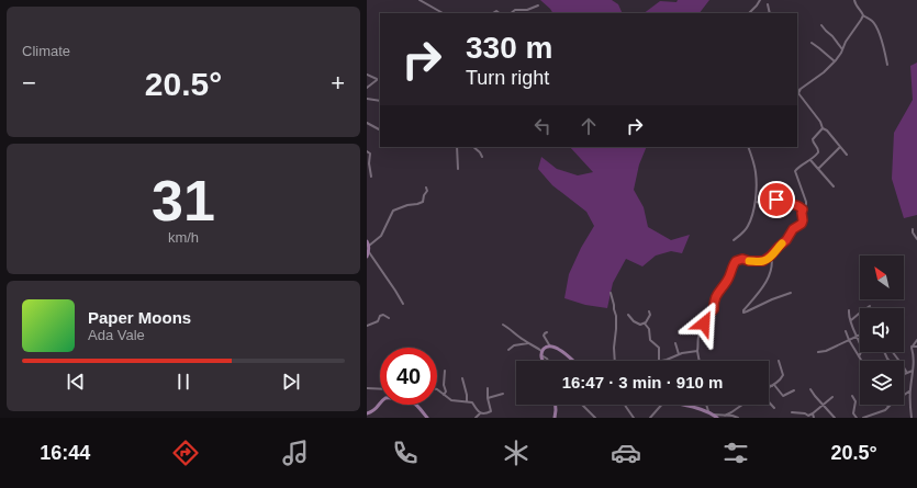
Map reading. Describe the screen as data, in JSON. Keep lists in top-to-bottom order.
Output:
{
  "north": "top left",
  "page": {
    "tile": [
      "Climate",
      ["31", "km/h"]
    ],
    "turn": ["330 m", "Turn right"],
    "heat": ["−", "20.5°", "+"],
    "song": ["Paper Moons", "Ada Vale"],
    "limit": "40",
    "trip": "16:47 · 3 min · 910 m",
    "tabs": ["16:44", "20.5°"]
  }
}
